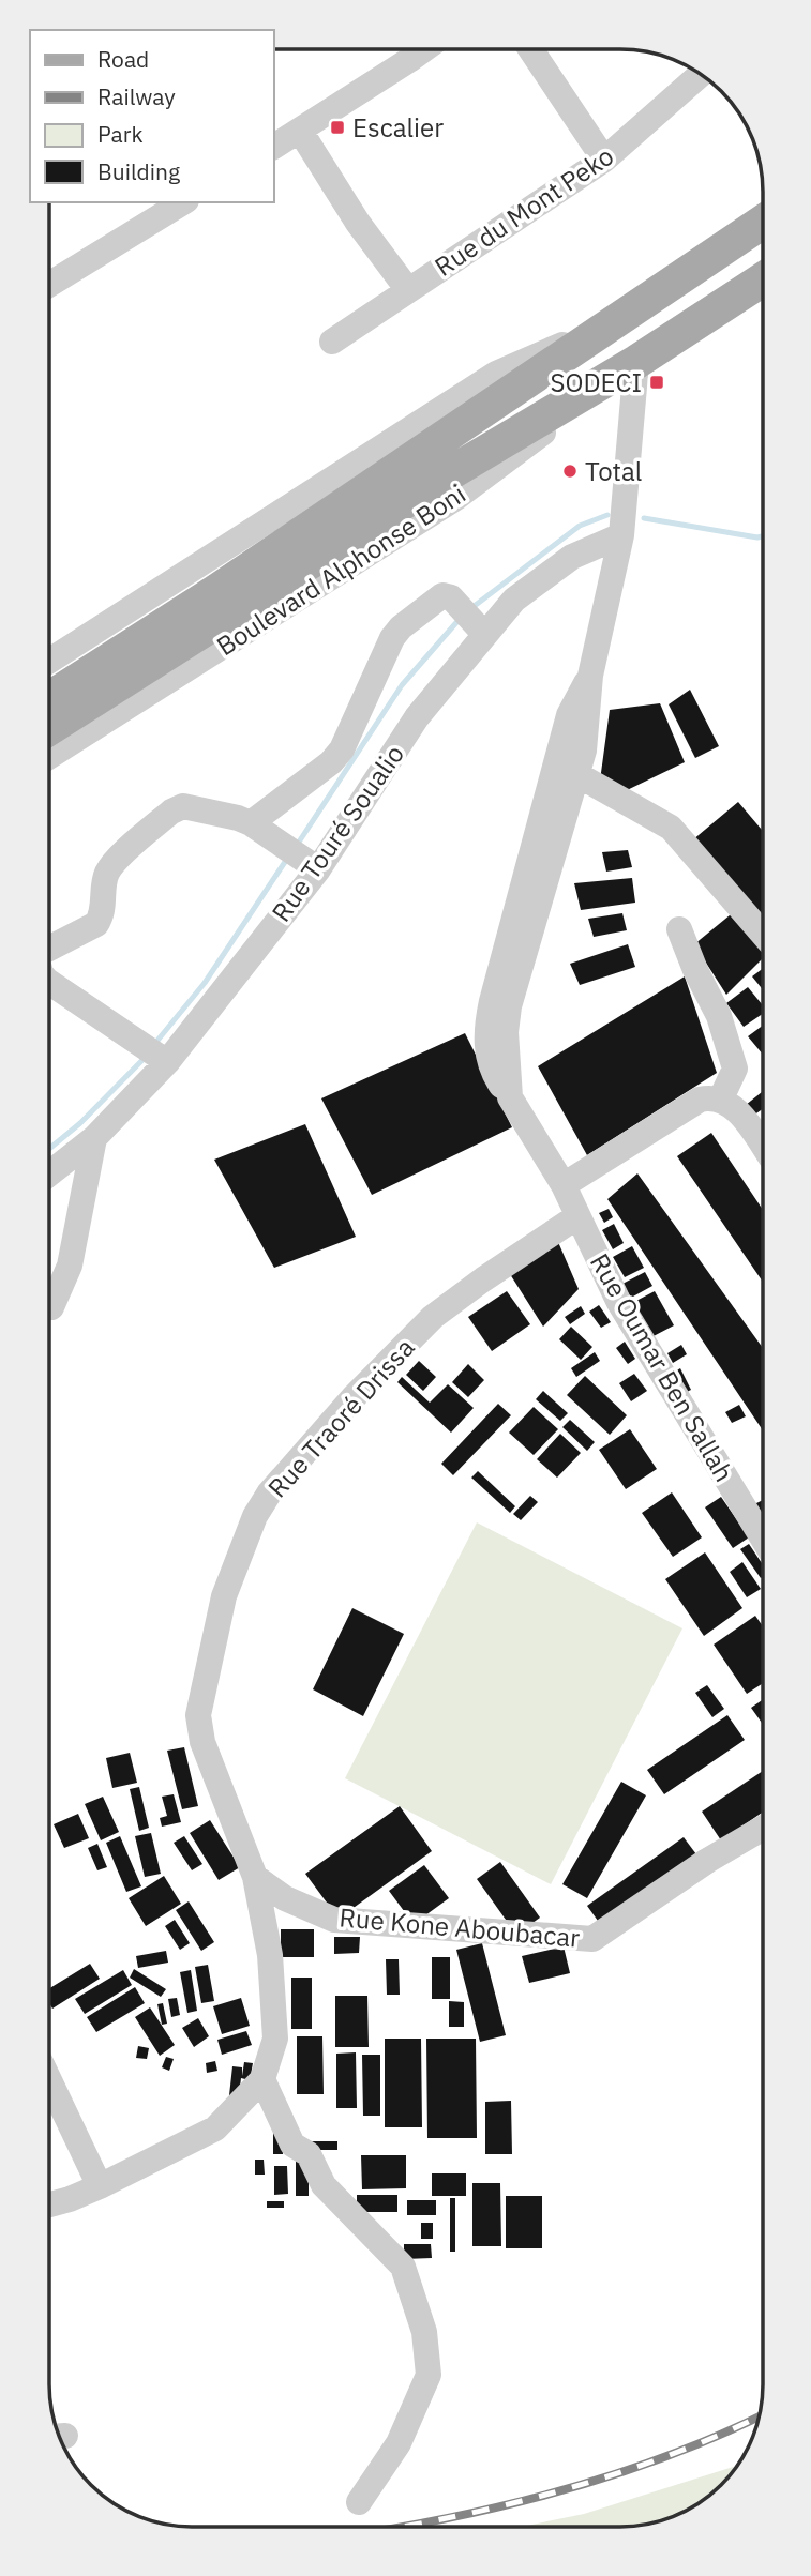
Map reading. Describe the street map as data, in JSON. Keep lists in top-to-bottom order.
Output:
{
  "streets": {
    "main road": ["Boulevard Alphonse Boni"],
    "street": [
      "Rue du Mont Peko",
      "Rue Touré Soualio",
      "Rue Oumar Ben Sallah",
      "Rue Traoré Drissa",
      "Rue Kone Aboubacar"
    ]
  },
  "crossings": [
    ["Boulevard Alphonse Boni", "Rue Oumar Ben Sallah"],
    ["Rue Touré Soualio", "Rue Oumar Ben Sallah"],
    ["Rue Oumar Ben Sallah", "Rue Traoré Drissa"],
    ["Rue Traoré Drissa", "Rue Kone Aboubacar"]
  ],
  "places": {
    "transit": ["Escalier", "SODECI"],
    "other": ["Total"]
  },
  "legend": [
    "Road",
    "Railway",
    "Park",
    "Building"
  ]
}
